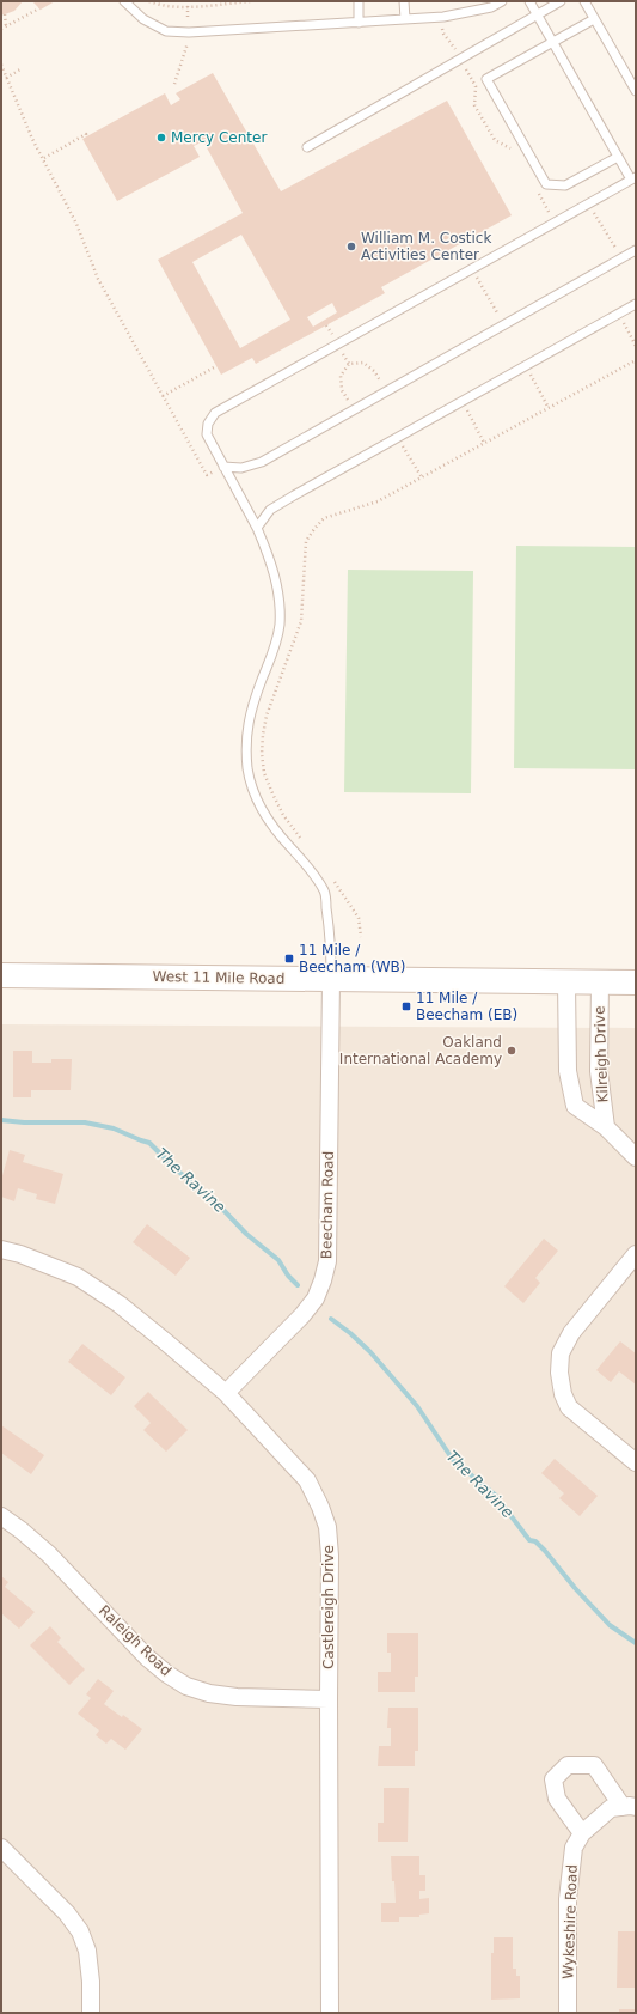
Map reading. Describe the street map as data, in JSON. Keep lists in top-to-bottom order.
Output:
{
  "streets": {
    "street": [
      "West 11 Mile Road",
      "Kilreigh Drive",
      "Beecham Road",
      "Castlereigh Drive",
      "Raleigh Road",
      "Wykeshire Road"
    ]
  },
  "crossings": [
    ["West 11 Mile Road", "Kilreigh Drive"],
    ["West 11 Mile Road", "Beecham Road"],
    ["Beecham Road", "Castlereigh Drive"],
    ["Castlereigh Drive", "Raleigh Road"]
  ],
  "water": ["The Ravine"],
  "places": {
    "other": ["Mercy Center", "William M. Costick Activities Center", "Oakland International Academy"],
    "transit": ["11 Mile / Beecham (WB)", "11 Mile / Beecham (EB)"]
  }
}
